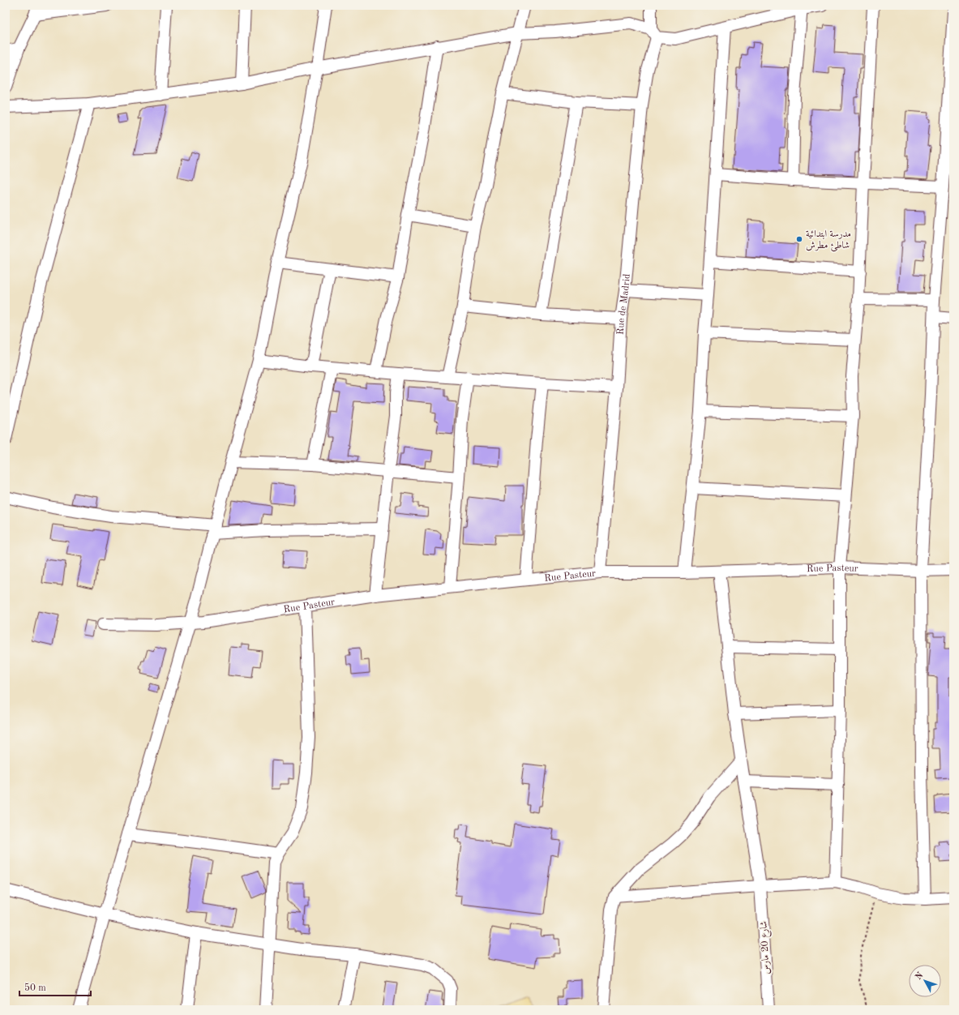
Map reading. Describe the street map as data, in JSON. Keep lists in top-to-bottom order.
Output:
{
  "streets": {
    "street": ["Rue de Madrid", "Rue Pasteur", "شارع 20 مارس"]
  },
  "crossings": [
    ["Rue de Madrid", "Rue Pasteur"],
    ["Rue Pasteur", "شارع 20 مارس"]
  ],
  "places": ["مدرسة ابتدائية شاطئ مطرش"],
  "scale_bar": "50 m",
  "north": "top left"
}
